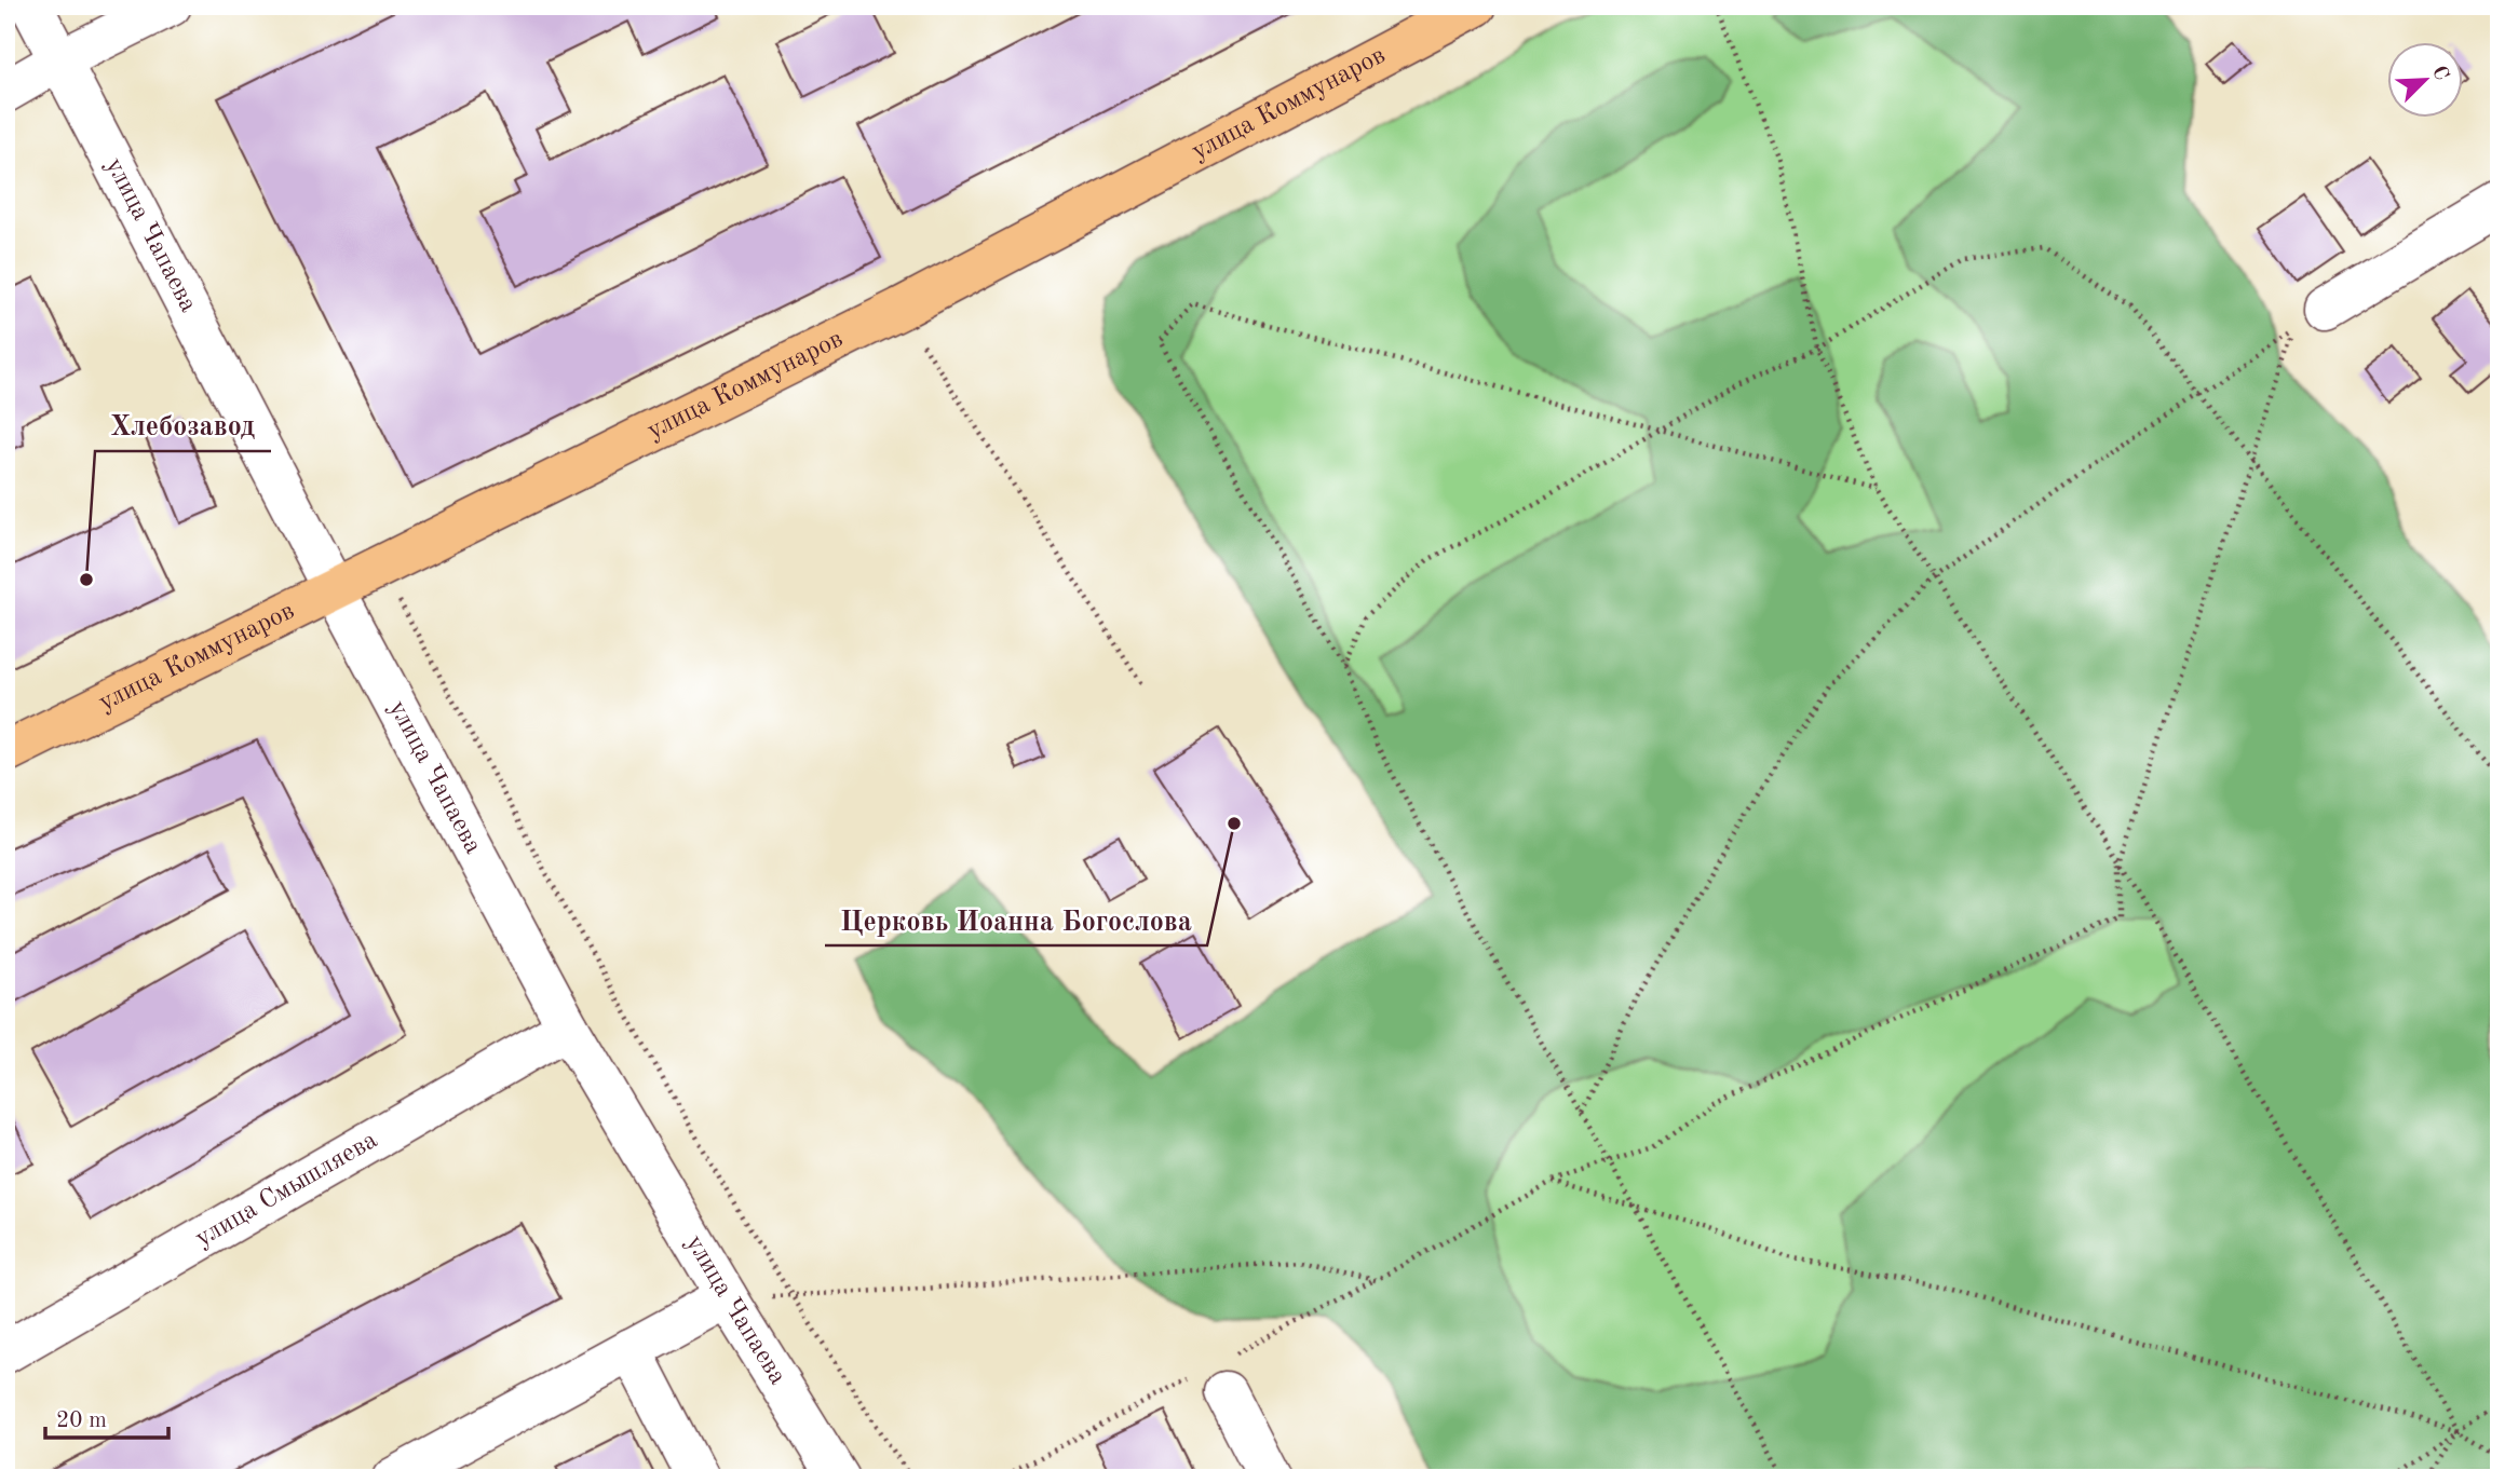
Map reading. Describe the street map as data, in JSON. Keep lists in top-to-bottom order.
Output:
{
  "streets": {
    "main road": ["улица Коммунаров"],
    "street": ["улица Чапаева", "улица Смышляева"]
  },
  "crossings": [
    ["улица Коммунаров", "улица Чапаева"],
    ["улица Чапаева", "улица Смышляева"]
  ],
  "places": ["Хлебозавод", "Церковь Иоанна Богослова"],
  "scale_bar": "20 m",
  "north": "top right"
}
